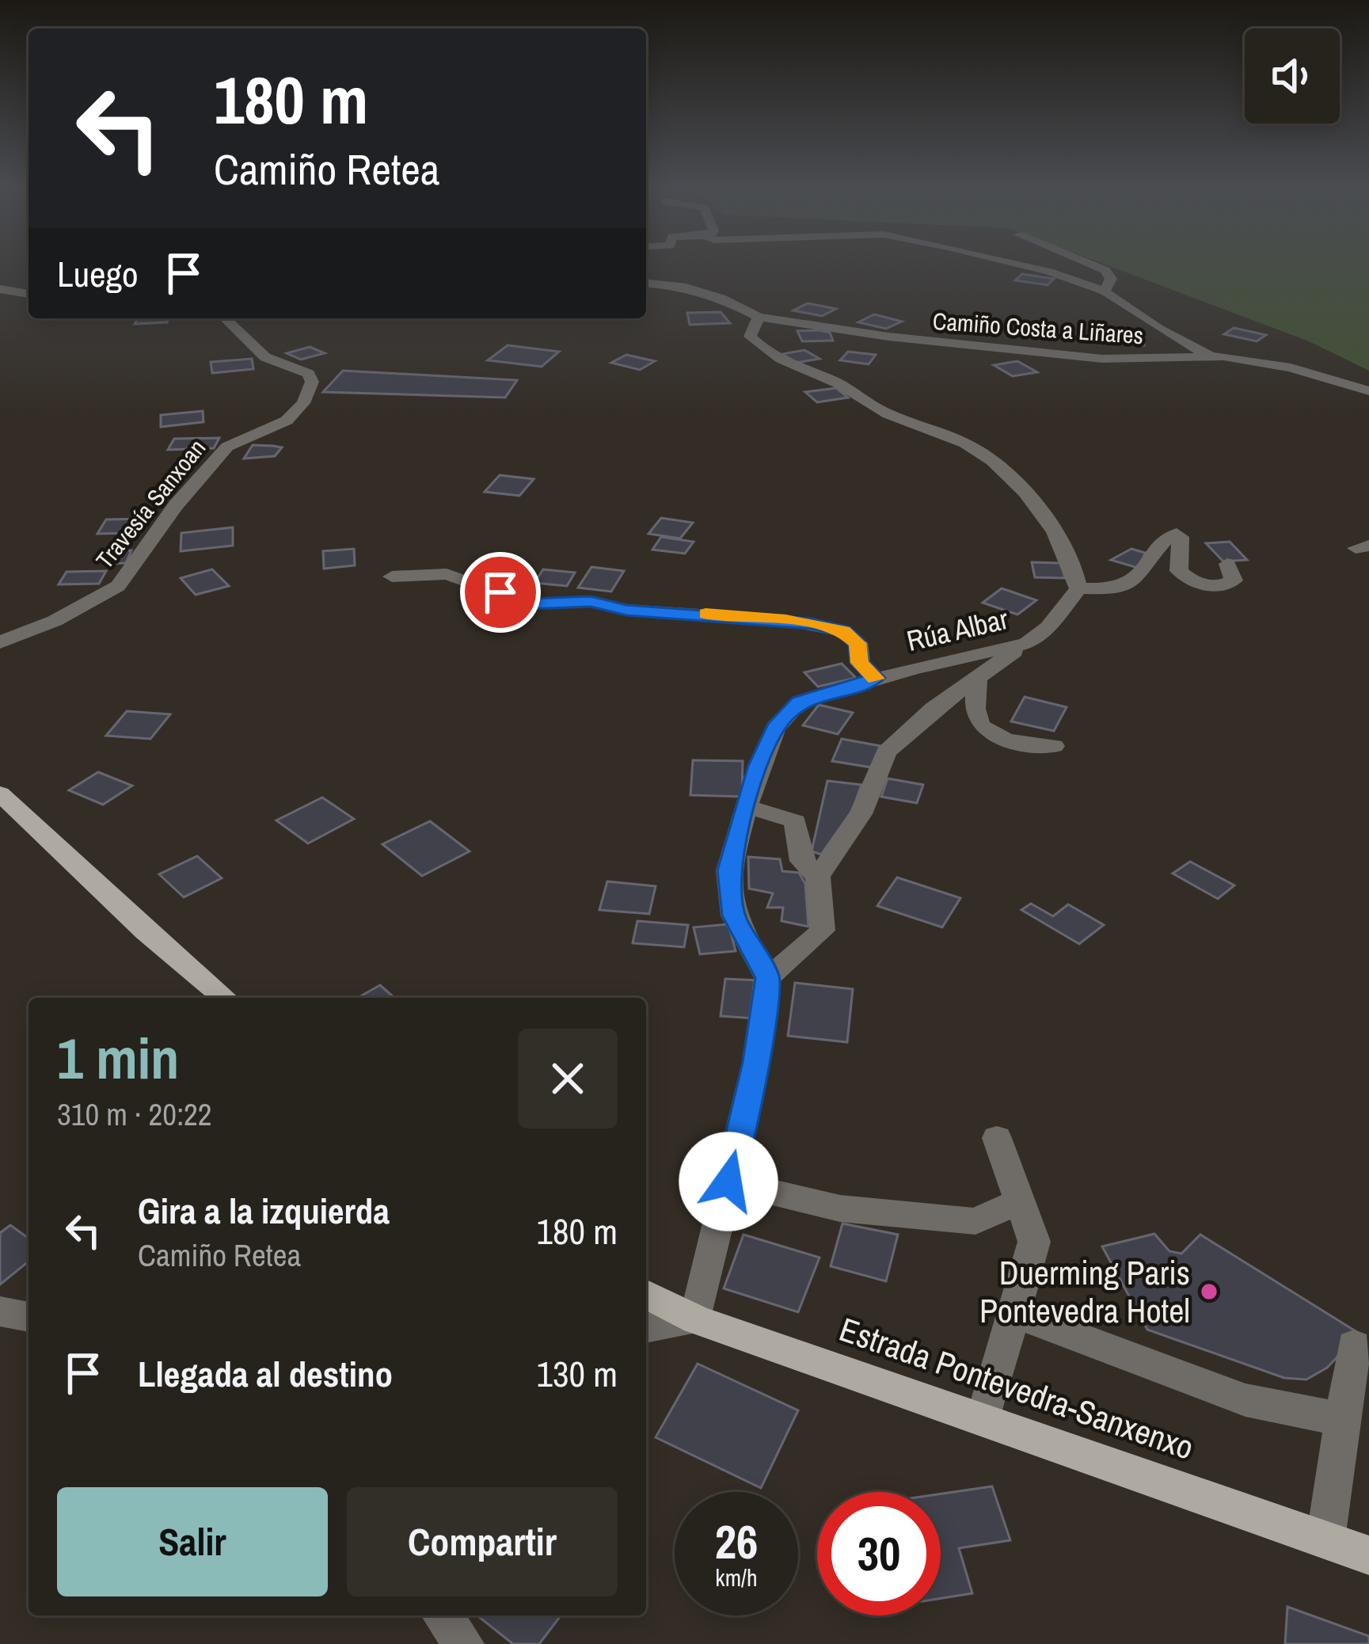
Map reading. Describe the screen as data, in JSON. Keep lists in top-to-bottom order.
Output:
{
  "streets": {
    "main road": ["Estrada Pontevedra-Sanxenxo"],
    "street": ["Camiño Costa a Liñares", "Travesía Sanxoan", "Rúa Albar"]
  },
  "places": ["Duerming Paris Pontevedra Hotel"],
  "page": {
    "turn": ["180 m", "Camiño Retea"],
    "then": "Luego",
    "heading": ["1 min", "310 m · 20:22"],
    "list": [
      {
        "name": "Gira a la izquierda",
        "note": "Camiño Retea",
        "value": "180 m"
      },
      {
        "name": "Llegada al destino",
        "value": "130 m"
      }
    ],
    "buttons": ["Salir", "Compartir"],
    "speed": "26 km/h",
    "limit": "30"
  }
}
